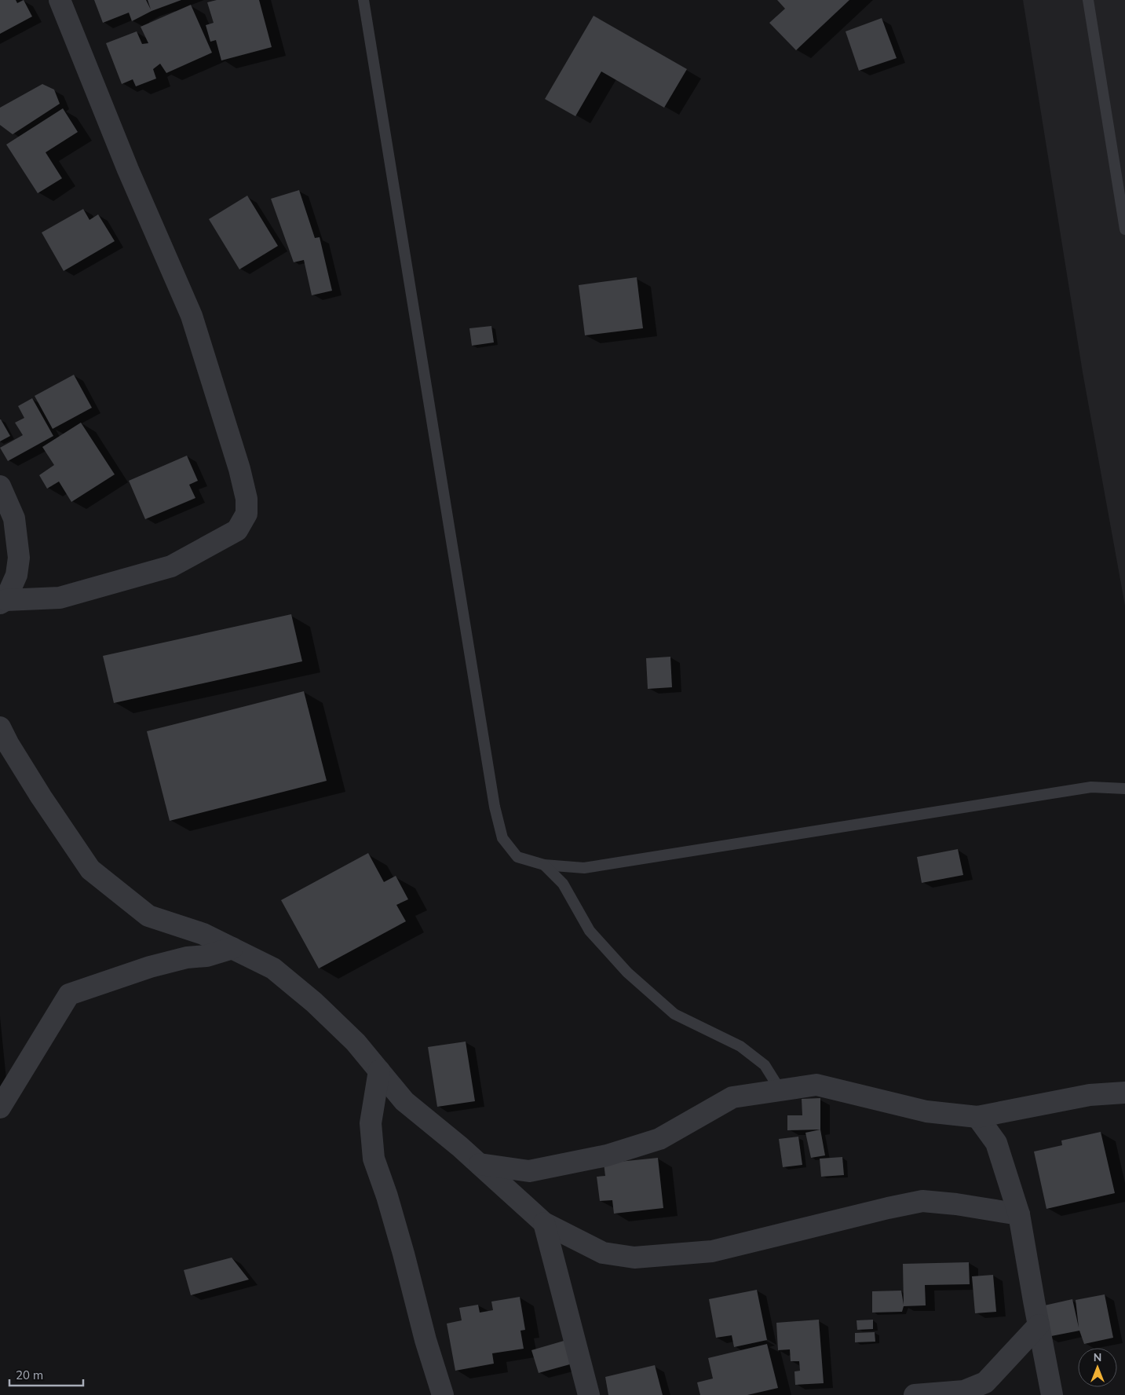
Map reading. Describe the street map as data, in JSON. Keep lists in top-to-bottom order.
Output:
{
  "scale_bar": "20 m",
  "north": "top"
}
